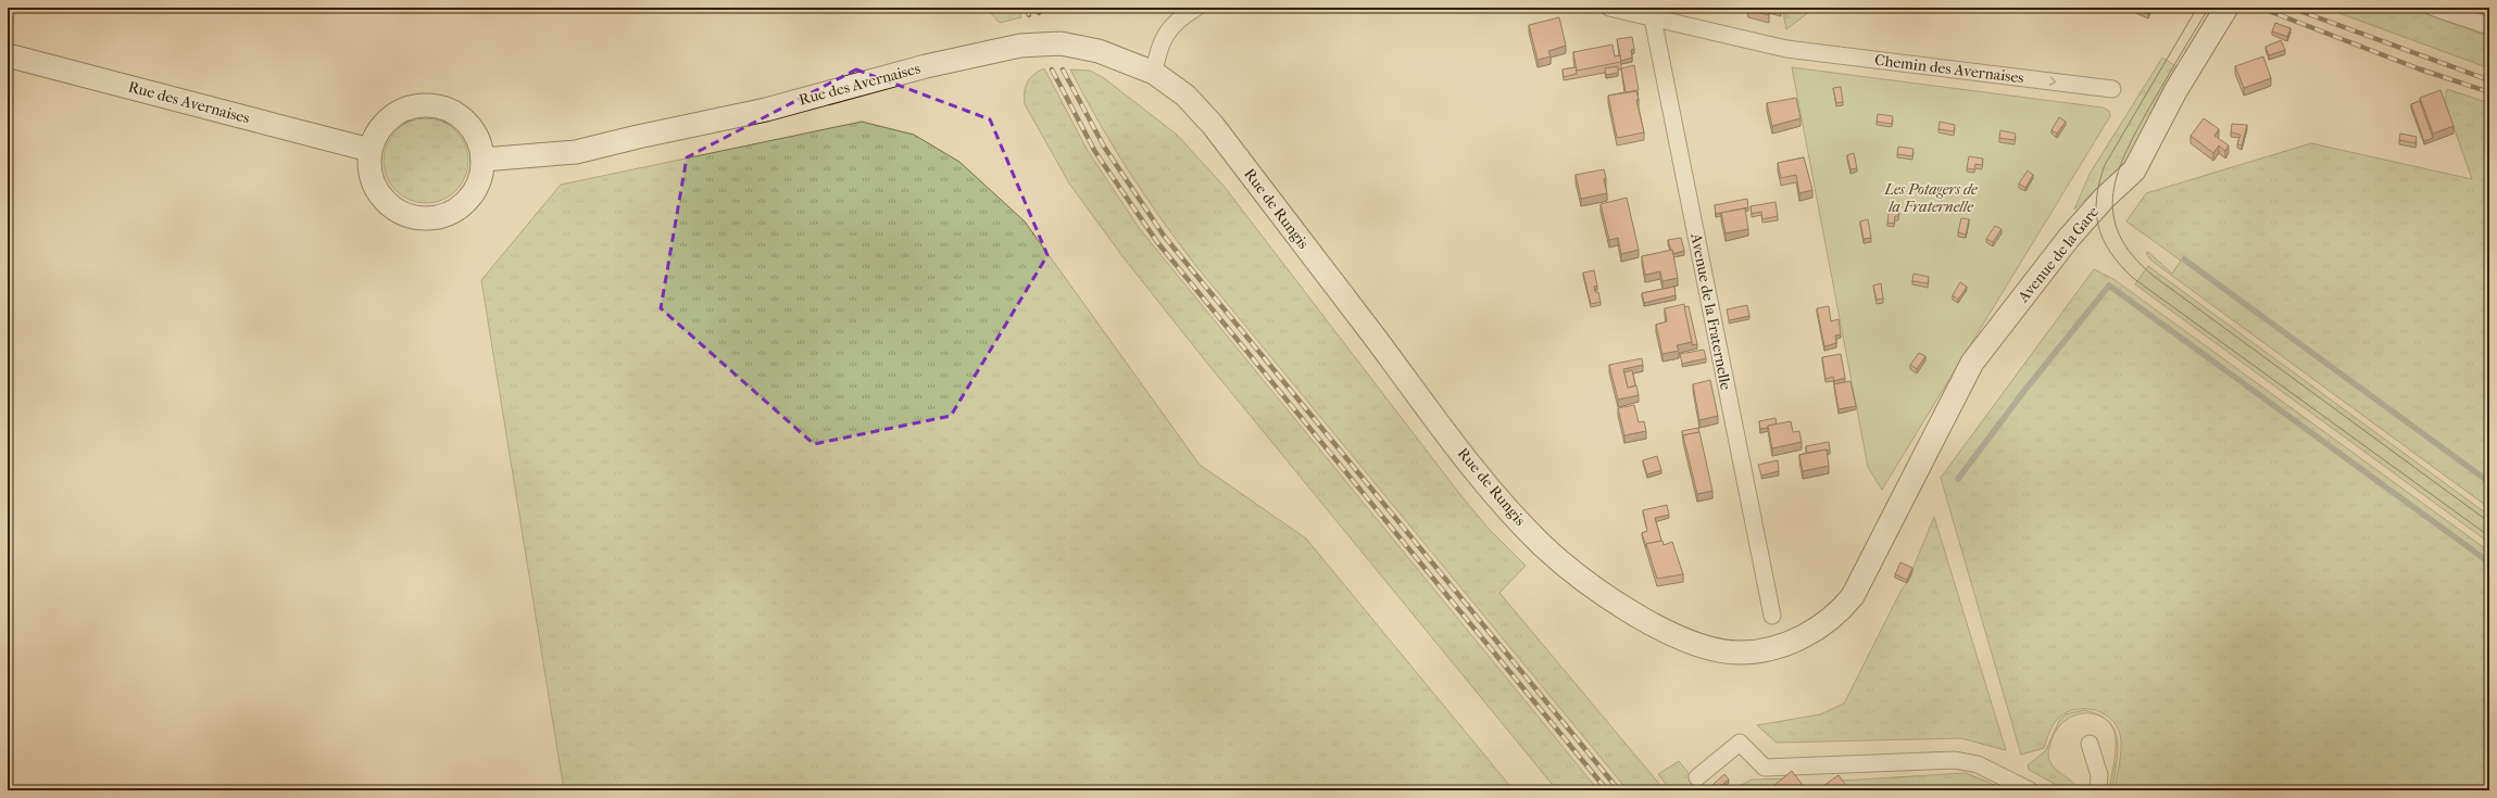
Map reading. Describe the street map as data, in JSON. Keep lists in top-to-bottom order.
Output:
{
  "streets": {
    "main road": ["Rue des Avernaises", "Rue de Rungis", "Avenue de la Gare"],
    "street": ["Chemin des Avernaises", "Avenue de la Fraternelle"]
  },
  "crossings": [
    ["Chemin des Avernaises", "Avenue de la Fraternelle"],
    ["Rue des Avernaises", "Rue de Rungis"],
    ["Rue de Rungis", "Avenue de la Gare"]
  ],
  "one_way": ["Chemin des Avernaises"],
  "parks": ["Les Potagers de la Fraternelle"]
}
